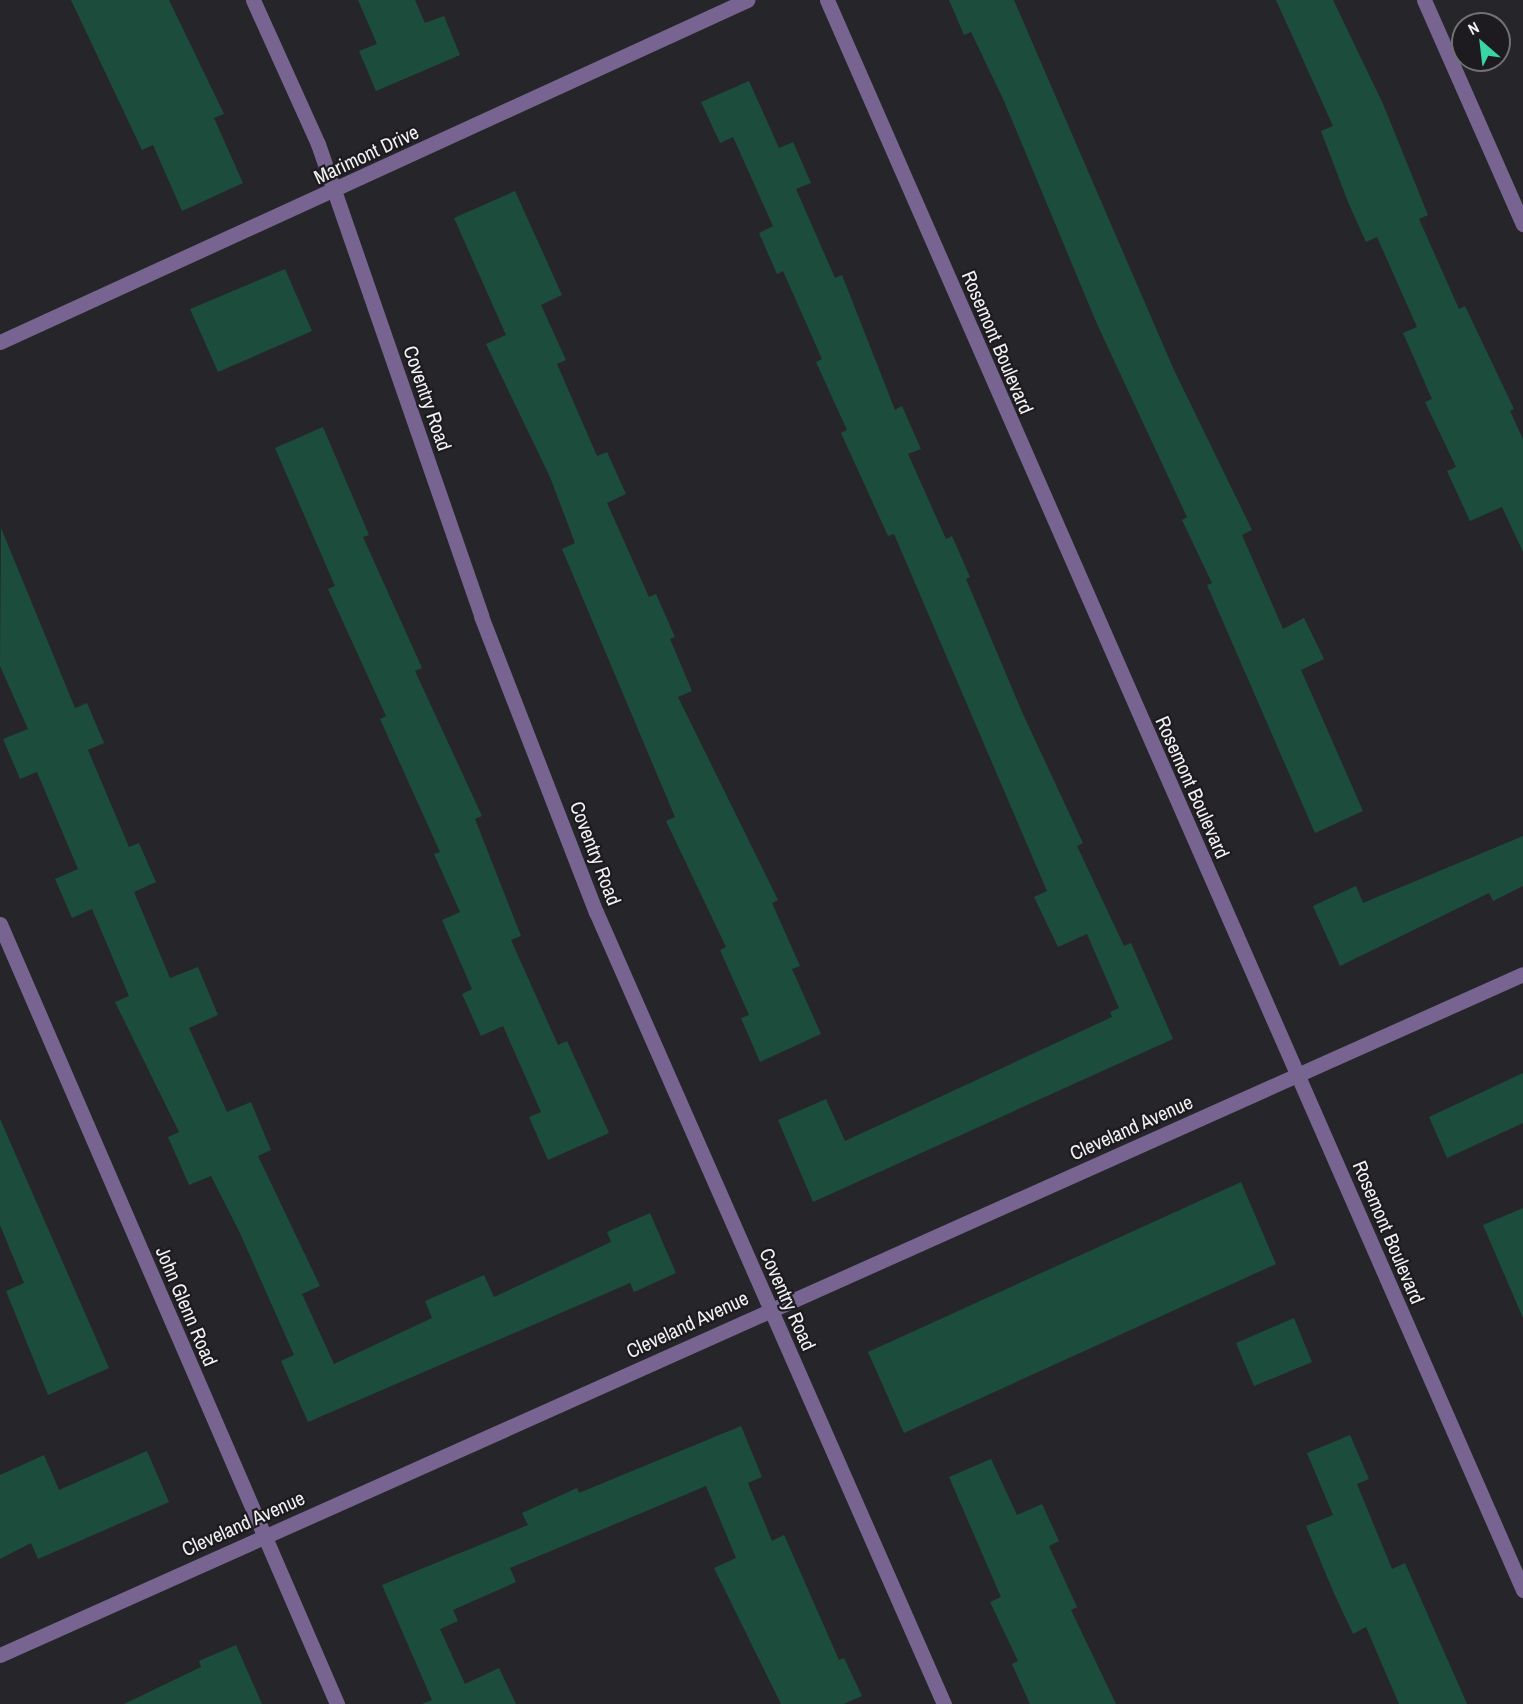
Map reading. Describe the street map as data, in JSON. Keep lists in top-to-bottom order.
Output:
{
  "streets": {
    "street": [
      "Marimont Drive",
      "Rosemont Boulevard",
      "Coventry Road",
      "Cleveland Avenue",
      "John Glenn Road"
    ]
  },
  "crossings": [
    ["Marimont Drive", "Coventry Road"],
    ["Rosemont Boulevard", "Cleveland Avenue"],
    ["Coventry Road", "Cleveland Avenue"],
    ["Cleveland Avenue", "John Glenn Road"]
  ],
  "north": "top left"
}
